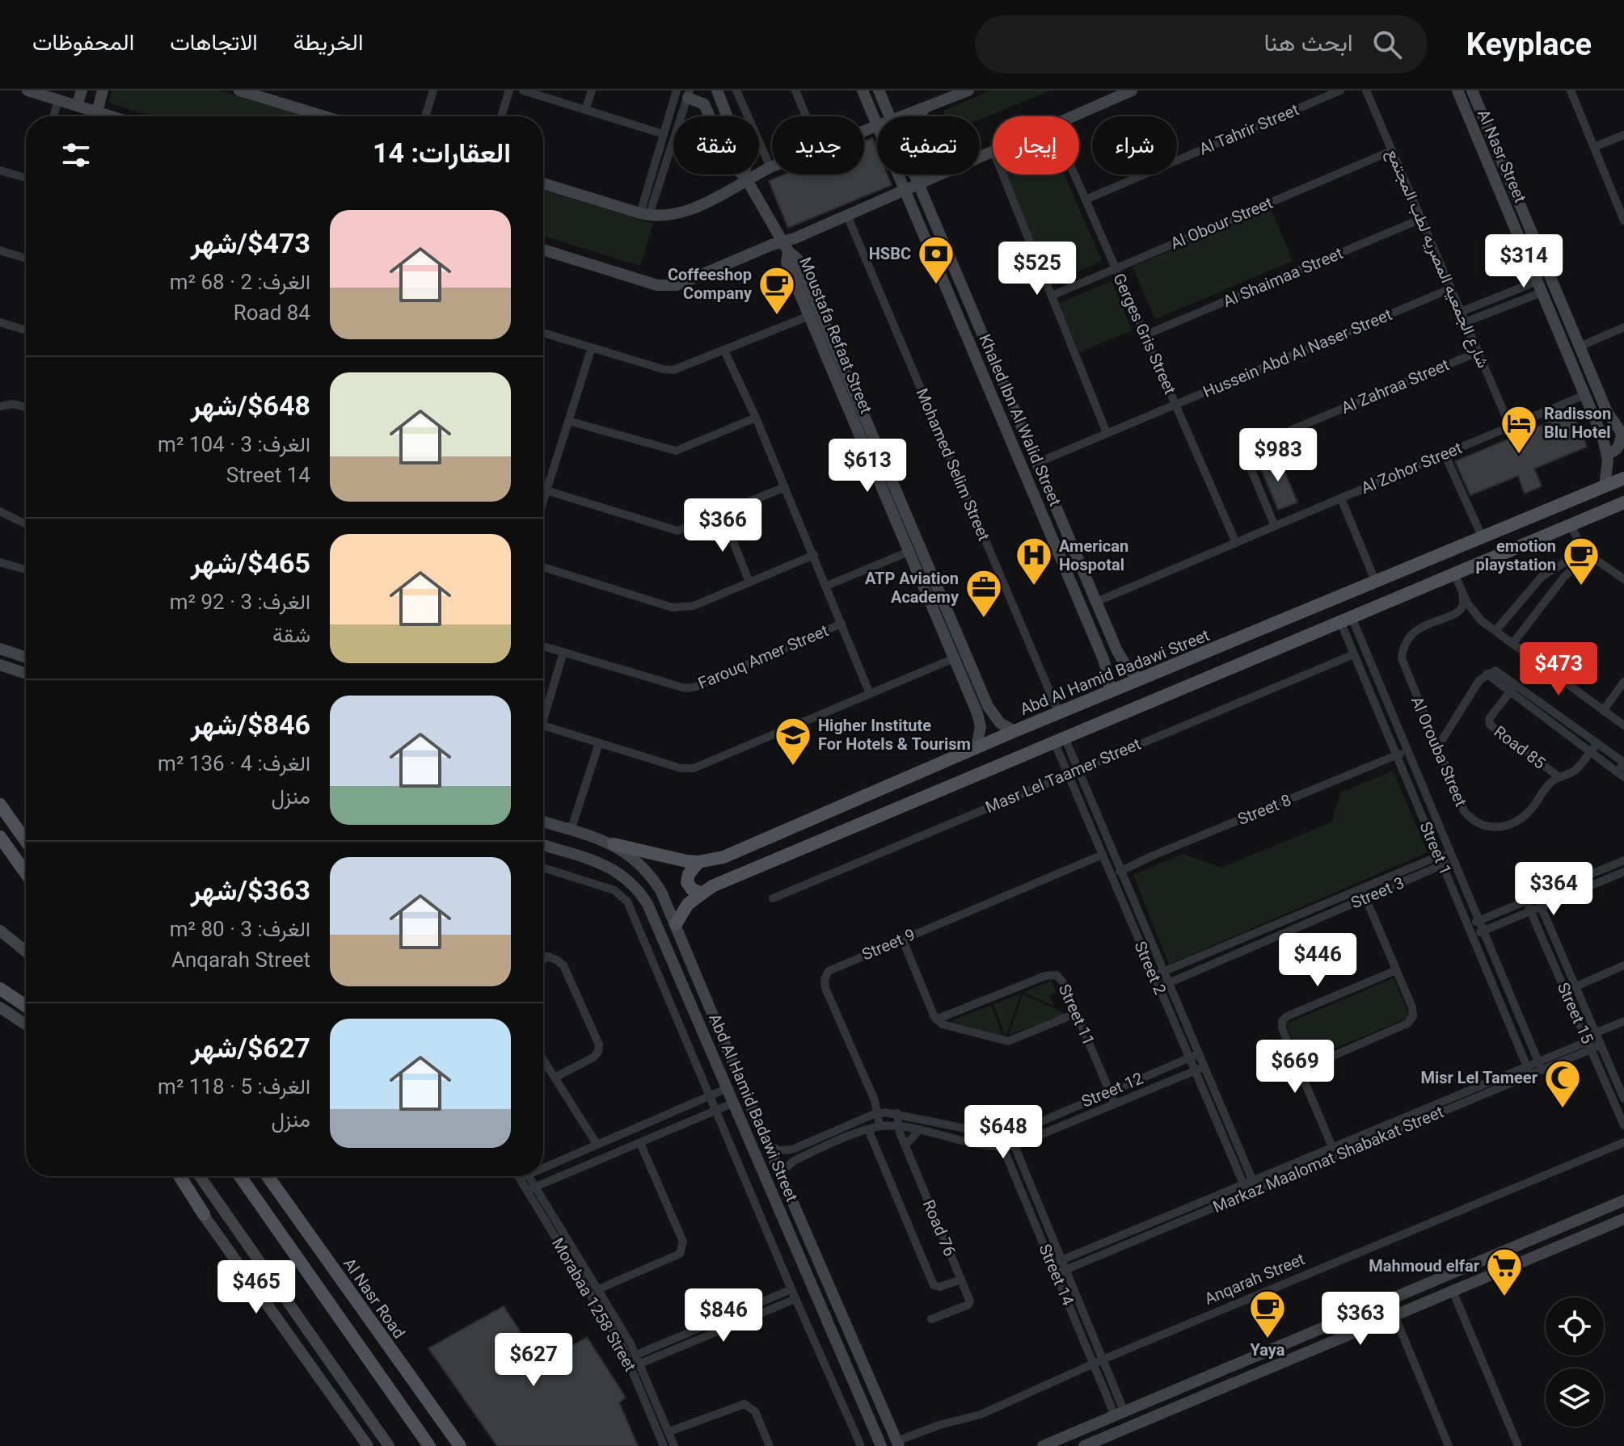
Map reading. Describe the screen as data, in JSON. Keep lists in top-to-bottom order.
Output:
{
  "streets": {
    "main road": ["Abd Al Hamid Badawi Street", "Al Nasr Road"],
    "street": [
      "Al Tahrir Street",
      "Al Nasr Street",
      "Al Obour Street",
      "شارع الجمعيه المصريه لطب المجتمع",
      "Al Shaimaa Street",
      "Gerges Gris Street",
      "Moustafa Refaat Street",
      "Hussein Abd Al Naser Street",
      "Al Zahraa Street",
      "Khaled Ibn Al Walid Street",
      "Mohamed Selim Street",
      "Al Zohor Street",
      "Farouq Amer Street",
      "Road 85",
      "Al Orouba Street",
      "Masr Lel Taamer Street",
      "Street 8",
      "Street 1",
      "Street 3",
      "Street 9",
      "Street 2",
      "Street 15",
      "Street 11",
      "Street 12",
      "Markaz Maalomat Shabakat Street",
      "Road 76",
      "Street 14",
      "Anqarah Street",
      "Morabaa 1258 Street"
    ]
  },
  "crossings": [
    ["Al Tahrir Street", "Gerges Gris Street"],
    ["Al Nasr Street", "Al Zohor Street"],
    ["Al Nasr Street", "Abd Al Hamid Badawi Street"],
    ["Al Obour Street", "شارع الجمعيه المصريه لطب المجتمع"],
    ["Al Obour Street", "Gerges Gris Street"],
    ["شارع الجمعيه المصريه لطب المجتمع", "Al Shaimaa Street"],
    ["شارع الجمعيه المصريه لطب المجتمع", "Hussein Abd Al Naser Street"],
    ["شارع الجمعيه المصريه لطب المجتمع", "Al Zahraa Street"],
    ["شارع الجمعيه المصريه لطب المجتمع", "Al Zohor Street"],
    ["Al Shaimaa Street", "Gerges Gris Street"],
    ["Gerges Gris Street", "Hussein Abd Al Naser Street"],
    ["Gerges Gris Street", "Al Zohor Street"],
    ["Moustafa Refaat Street", "Abd Al Hamid Badawi Street"],
    ["Hussein Abd Al Naser Street", "Khaled Ibn Al Walid Street"],
    ["Al Zahraa Street", "Al Zohor Street"],
    ["Khaled Ibn Al Walid Street", "Al Zohor Street"],
    ["Khaled Ibn Al Walid Street", "Abd Al Hamid Badawi Street"],
    ["Mohamed Selim Street", "Abd Al Hamid Badawi Street"],
    ["Abd Al Hamid Badawi Street", "Street 12"],
    ["Abd Al Hamid Badawi Street", "Anqarah Street"],
    ["Road 85", "Al Orouba Street"],
    ["Masr Lel Taamer Street", "Street 1"],
    ["Masr Lel Taamer Street", "Street 2"],
    ["Street 8", "Street 1"],
    ["Street 8", "Street 2"],
    ["Street 1", "Street 3"],
    ["Street 1", "Markaz Maalomat Shabakat Street"],
    ["Street 3", "Street 2"],
    ["Street 9", "Street 2"],
    ["Street 9", "Street 12"],
    ["Street 2", "Street 12"],
    ["Street 2", "Markaz Maalomat Shabakat Street"],
    ["Street 15", "Markaz Maalomat Shabakat Street"],
    ["Street 11", "Street 12"],
    ["Street 12", "Road 76"],
    ["Street 12", "Street 14"],
    ["Markaz Maalomat Shabakat Street", "Street 14"],
    ["Street 14", "Anqarah Street"]
  ],
  "places": {
    "bank": ["HSBC"],
    "cafe": ["Coffeeshop Company", "emotion playstation", "Yaya"],
    "hotel": ["Radisson Blu Hotel"],
    "hospital": ["American Hospotal"],
    "office": ["ATP Aviation Academy"],
    "school or university": ["Higher Institute For Hotels & Tourism"],
    "mosque": ["Misr Lel Tameer"],
    "supermarket": ["Mahmoud elfar"]
  },
  "page": {
    "header": "Keyplace",
    "search": "ابحث هنا",
    "nav": ["الخريطة", "الاتجاهات", "المحفوظات"],
    "chip": [
      "شراء",
      "إيجار",
      "تصفية",
      "جديد",
      "شقة"
    ],
    "heading": "العقارات: 14",
    "list": [
      {
        "name": "$473/شهر",
        "note": "الغرف: 2 · 68 m² · Road 84"
      },
      {
        "name": "$648/شهر",
        "note": "الغرف: 3 · 104 m² · Street 14"
      },
      {
        "name": "$465/شهر",
        "note": "الغرف: 3 · 92 m² · شقة"
      },
      {
        "name": "$846/شهر",
        "note": "الغرف: 4 · 136 m² · منزل"
      },
      {
        "name": "$363/شهر",
        "note": "الغرف: 3 · 80 m² · Anqarah Street"
      },
      {
        "name": "$627/شهر",
        "note": "الغرف: 5 · 118 m² · منزل"
      }
    ],
    "price": [
      "$314",
      "$525",
      "$983",
      "$613",
      "$366",
      "$473",
      "$364",
      "$446",
      "$669",
      "$648",
      "$465",
      "$846",
      "$363",
      "$627"
    ]
  }
}
